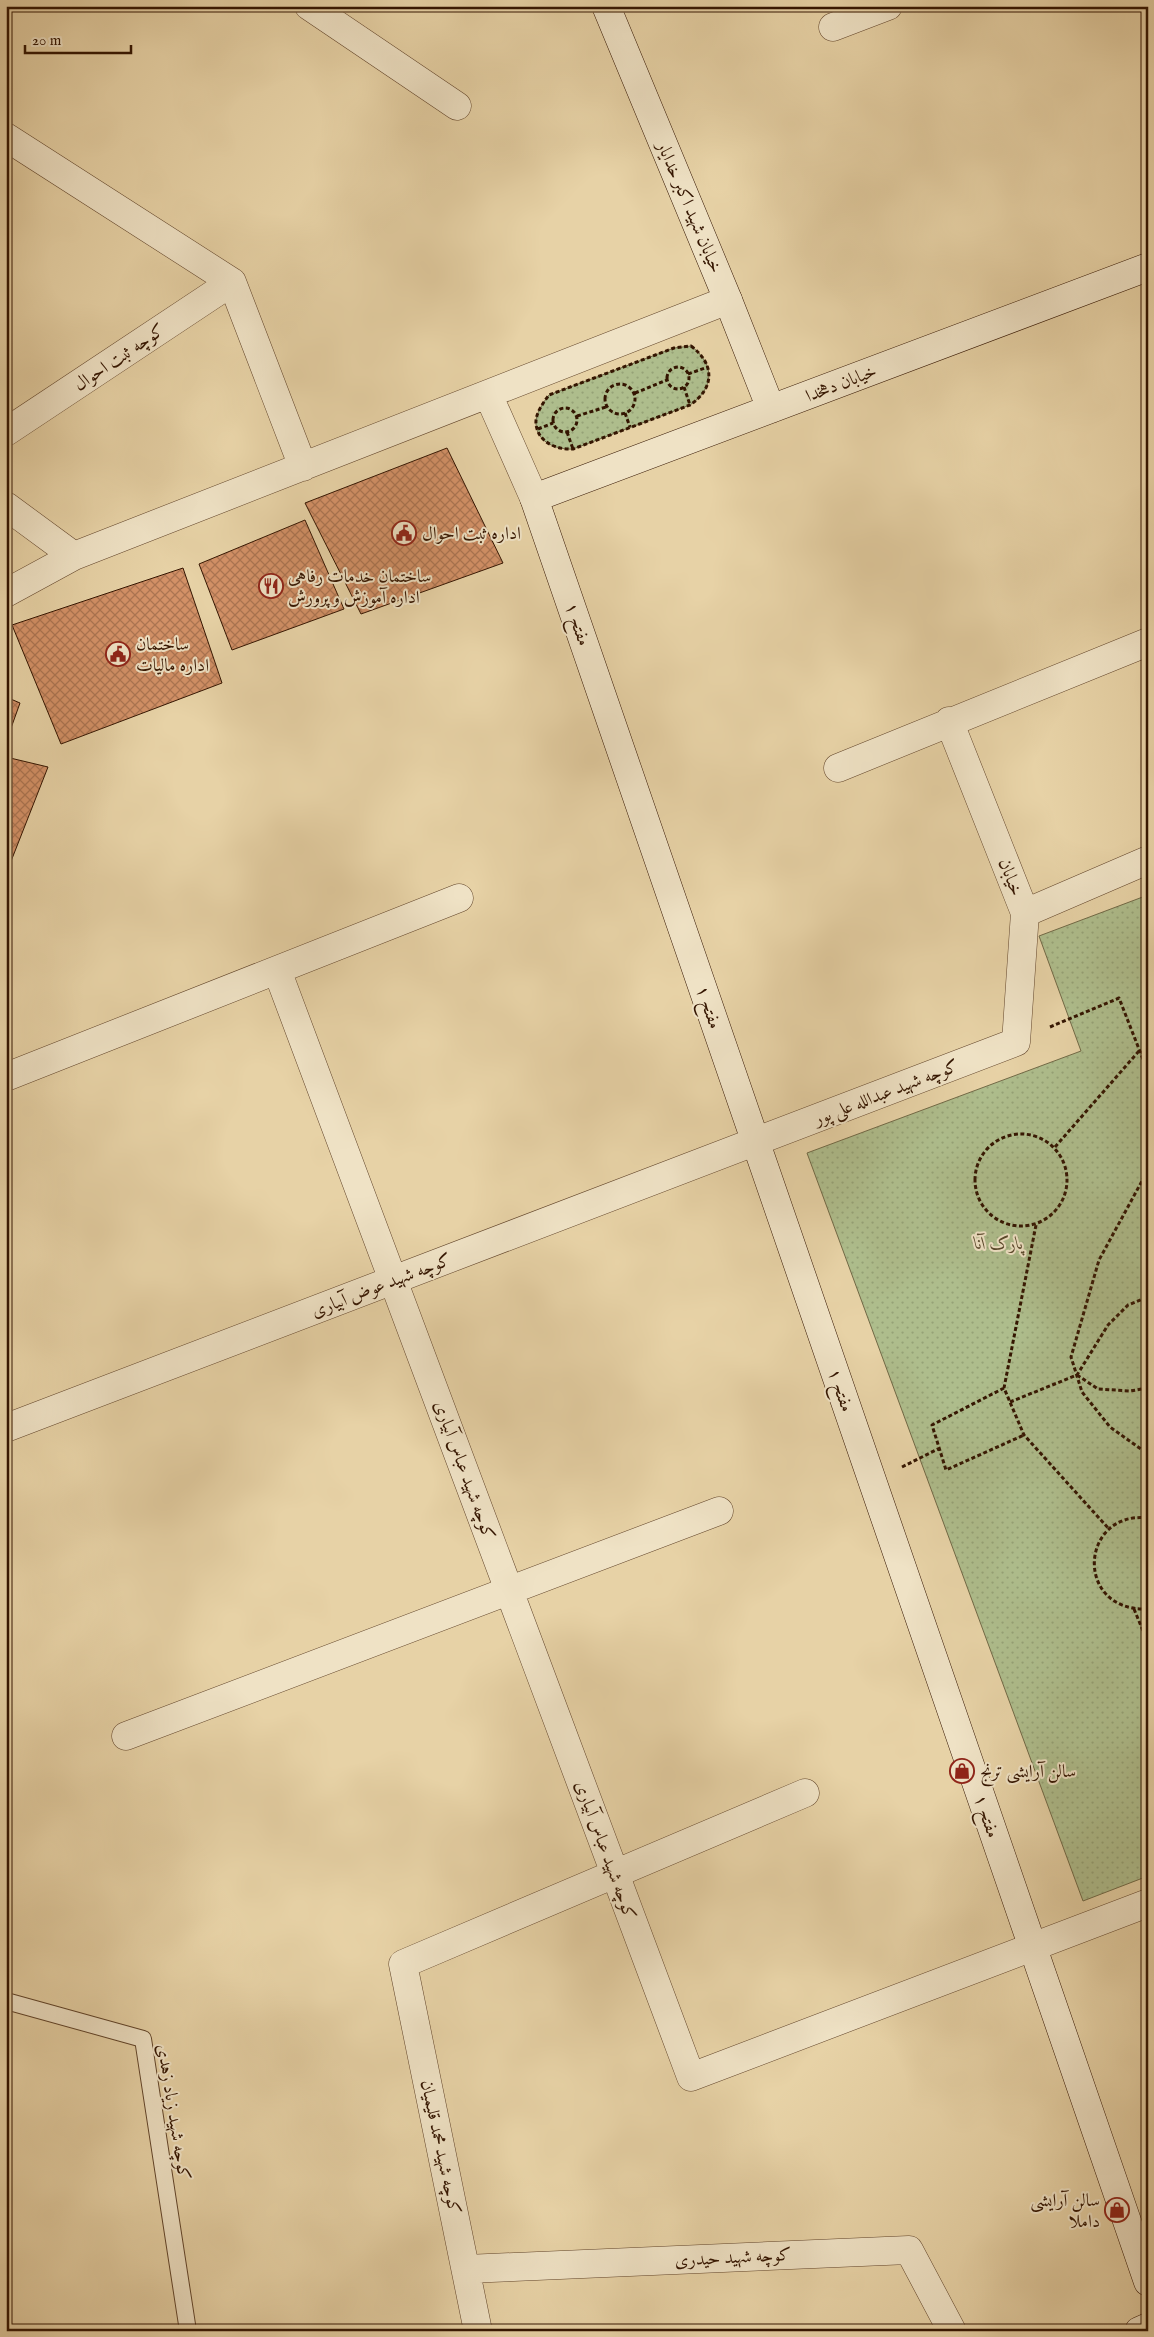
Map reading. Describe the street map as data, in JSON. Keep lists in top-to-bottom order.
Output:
{
  "streets": {
    "street": [
      "خیابان شهید اکبر خدایار",
      "کوچه ثبت احوال",
      "خیابان دهخدا",
      "مفتح ۱",
      "خیابان",
      "کوچه شهید عبدالله علی پور",
      "کوچه شهید عوض آبیاری",
      "کوچه شهید عباس آبیاری",
      "کوچه شهید محمد قلیمیان",
      "کوچه شهید حیدری"
    ],
    "lane": ["کوچه شهید زیاد زهدی"]
  },
  "crossings": [
    ["خیابان شهید اکبر خدایار", "خیابان دهخدا"],
    ["خیابان دهخدا", "مفتح ۱"],
    ["مفتح ۱", "کوچه شهید عبدالله علی پور"],
    ["مفتح ۱", "کوچه شهید عوض آبیاری"],
    ["مفتح ۱", "کوچه شهید عباس آبیاری"],
    ["خیابان", "کوچه شهید عبدالله علی پور"],
    ["کوچه شهید عبدالله علی پور", "کوچه شهید عوض آبیاری"],
    ["کوچه شهید عوض آبیاری", "کوچه شهید عباس آبیاری"],
    ["کوچه شهید عباس آبیاری", "کوچه شهید محمد قلیمیان"],
    ["کوچه شهید محمد قلیمیان", "کوچه شهید حیدری"]
  ],
  "parks": ["پارک آنا"],
  "places": {
    "public building": ["اداره ثبت احوال", "ساختمان اداره مالیات"],
    "restaurant": ["ساختمان خدمات رفاهی اداره آموزش و پرورش"],
    "shop": ["سالن آرایشی ترنج", "سالن آرایشی داملا"]
  },
  "scale_bar": "20 m"
}
